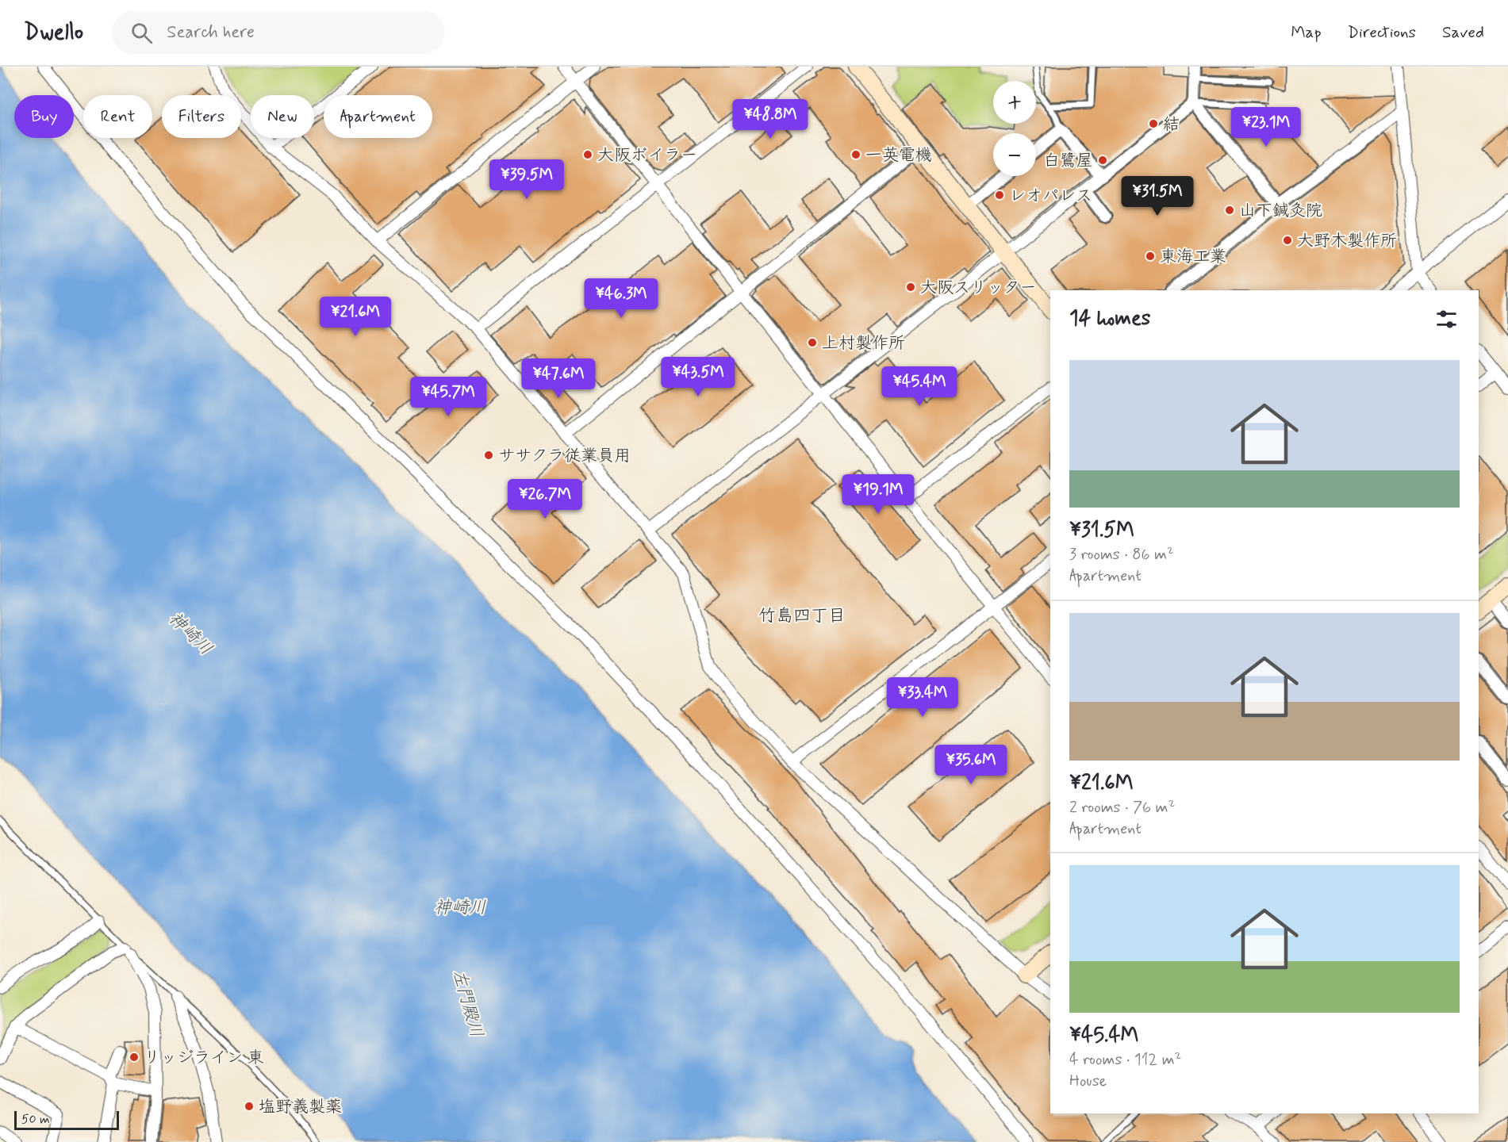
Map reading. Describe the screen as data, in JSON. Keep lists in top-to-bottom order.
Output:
{
  "districts": ["竹島四丁目"],
  "water": ["神崎川", "左門殿川"],
  "places": [
    "結",
    "大阪ボイラー",
    "一英電機",
    "白鷺屋",
    "レオパレス",
    "山下鍼灸院",
    "大野木製作所",
    "東海工業",
    "大阪スリッター",
    "上村製作所",
    "ササクラ従業員用",
    "リッジライン 東",
    "塩野義製薬"
  ],
  "scale_bar": "50 m",
  "page": {
    "header": "Dwello",
    "search": "Search here",
    "nav": ["Map", "Directions", "Saved"],
    "map_buttons": ["+", "−"],
    "chip": [
      "Buy",
      "Rent",
      "Filters",
      "New",
      "Apartment"
    ],
    "price": [
      "¥48.8M",
      "¥23.1M",
      "¥39.5M",
      "¥31.5M",
      "¥46.3M",
      "¥21.6M",
      "¥43.5M",
      "¥47.6M",
      "¥45.4M",
      "¥45.7M",
      "¥19.1M",
      "¥26.7M",
      "¥33.4M",
      "¥35.6M"
    ],
    "heading": "14 homes",
    "list": [
      {
        "name": "¥31.5M",
        "note": "3 rooms · 86 m² · Apartment"
      },
      {
        "name": "¥21.6M",
        "note": "2 rooms · 76 m² · Apartment"
      },
      {
        "name": "¥45.4M",
        "note": "4 rooms · 112 m² · House"
      }
    ],
    "scale": "50 m"
  }
}
